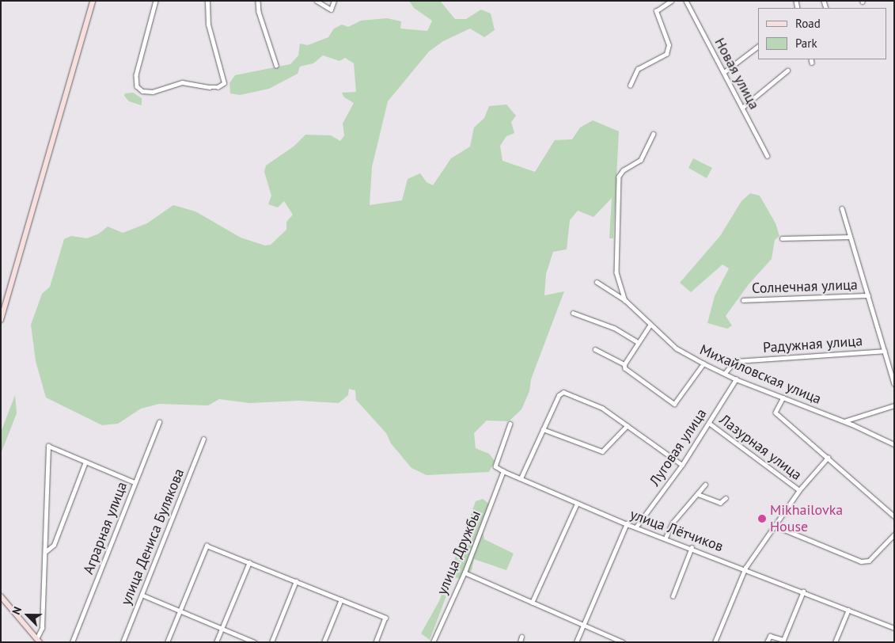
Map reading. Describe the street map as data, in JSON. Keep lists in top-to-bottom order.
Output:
{
  "streets": {
    "street": [
      "Новая улица",
      "Солнечная улица",
      "Радужная улица",
      "Михайловская улица",
      "Луговая улица",
      "Лазурная улица",
      "Аграрная улица",
      "улица Лётчиков",
      "улица Дениса Булякова",
      "улица Дружбы"
    ]
  },
  "crossings": [
    ["Радужная улица", "Михайловская улица"],
    ["Михайловская улица", "Луговая улица"],
    ["Луговая улица", "Лазурная улица"],
    ["Луговая улица", "улица Лётчиков"],
    ["улица Лётчиков", "улица Дружбы"]
  ],
  "places": ["Mikhailovka House"],
  "legend": ["Road", "Park"],
  "north": "top left"
}
